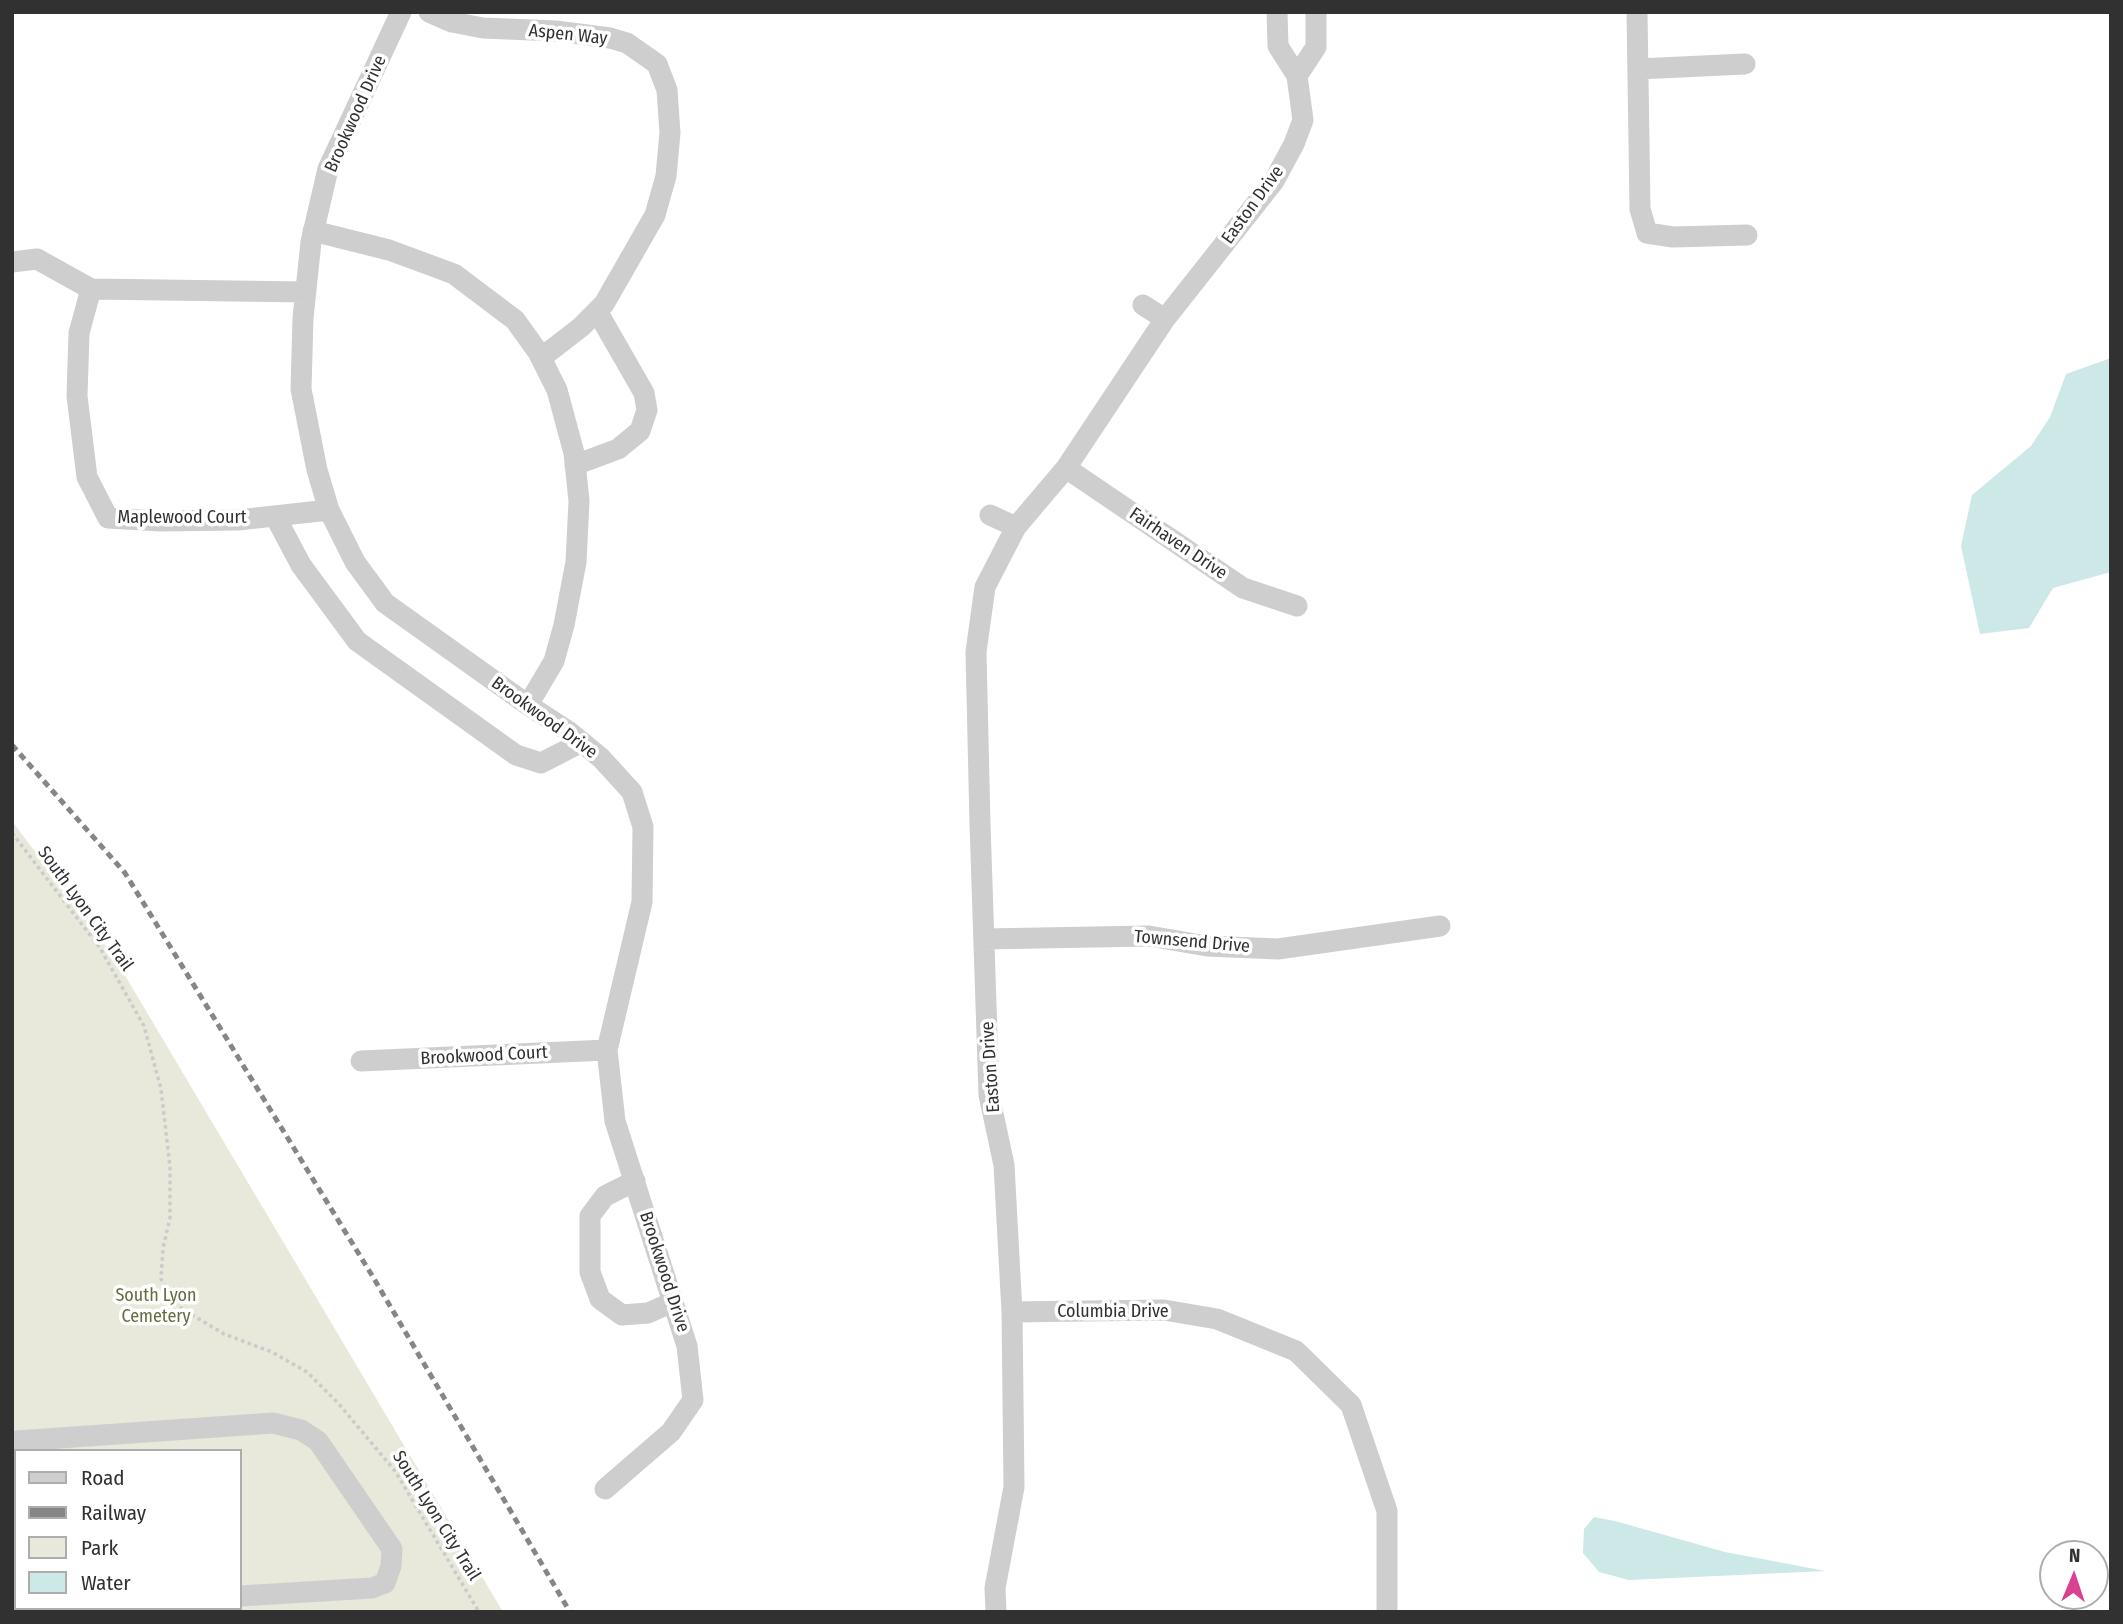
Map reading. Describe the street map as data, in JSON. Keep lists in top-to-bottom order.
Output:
{
  "streets": {
    "street": [
      "Aspen Way",
      "Brookwood Drive",
      "Easton Drive",
      "Maplewood Court",
      "Fairhaven Drive",
      "Townsend Drive",
      "Brookwood Court",
      "Columbia Drive"
    ],
    "path": ["South Lyon City Trail"]
  },
  "crossings": [
    ["Brookwood Drive", "Maplewood Court"],
    ["Brookwood Drive", "Brookwood Court"],
    ["Easton Drive", "Fairhaven Drive"],
    ["Easton Drive", "Townsend Drive"],
    ["Easton Drive", "Columbia Drive"]
  ],
  "parks": ["South Lyon Cemetery"],
  "legend": [
    "Road",
    "Railway",
    "Park",
    "Water"
  ],
  "north": "top"
}
